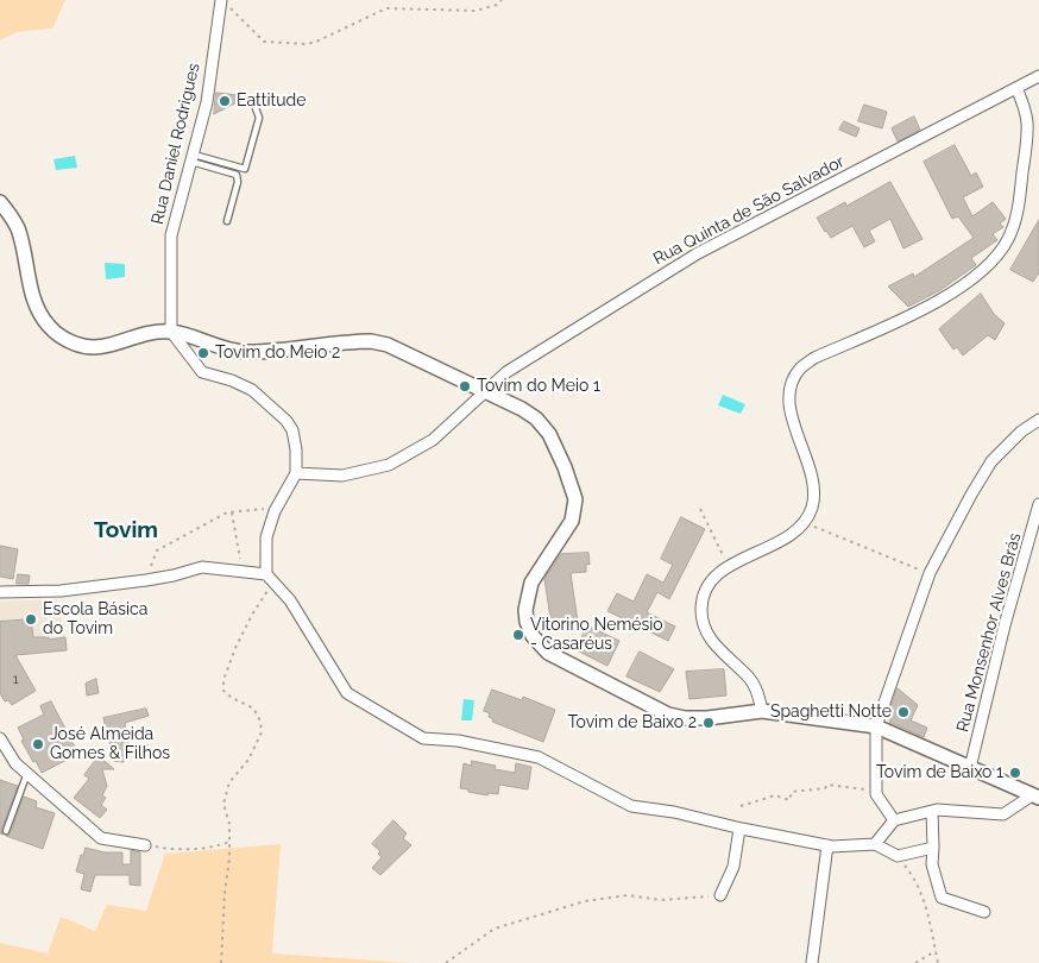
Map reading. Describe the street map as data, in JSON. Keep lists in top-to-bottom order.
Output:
{
  "streets": {
    "street": ["Rua Daniel Rodrigues", "Rua Quinta de São Salvador", "Rua Monsenhor Alves Brás"]
  },
  "districts": ["Tovim"],
  "places": [
    "Eattitude",
    "Tovim do Meio 2",
    "Tovim do Meio 1",
    "Escola Básica do Tovim",
    "Vitorino Nemésio - Casaréus",
    "Spaghetti Notte",
    "Tovim de Baixo 2",
    "José Almeida Gomes & Filhos",
    "Tovim de Baixo 1"
  ],
  "house_numbers": ["1"]
}
